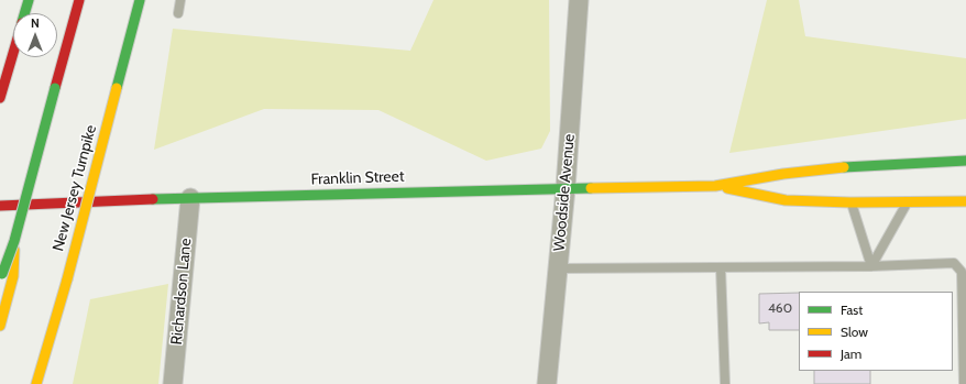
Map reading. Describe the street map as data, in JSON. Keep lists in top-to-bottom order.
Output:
{
  "streets": {
    "main road": ["Franklin Street", "New Jersey Turnpike"],
    "street": ["Woodside Avenue", "Richardson Lane"]
  },
  "crossings": [
    ["Franklin Street", "Woodside Avenue"],
    ["Franklin Street", "Richardson Lane"]
  ],
  "house_numbers": ["460"],
  "legend": ["Fast", "Slow", "Jam"],
  "north": "top"
}
